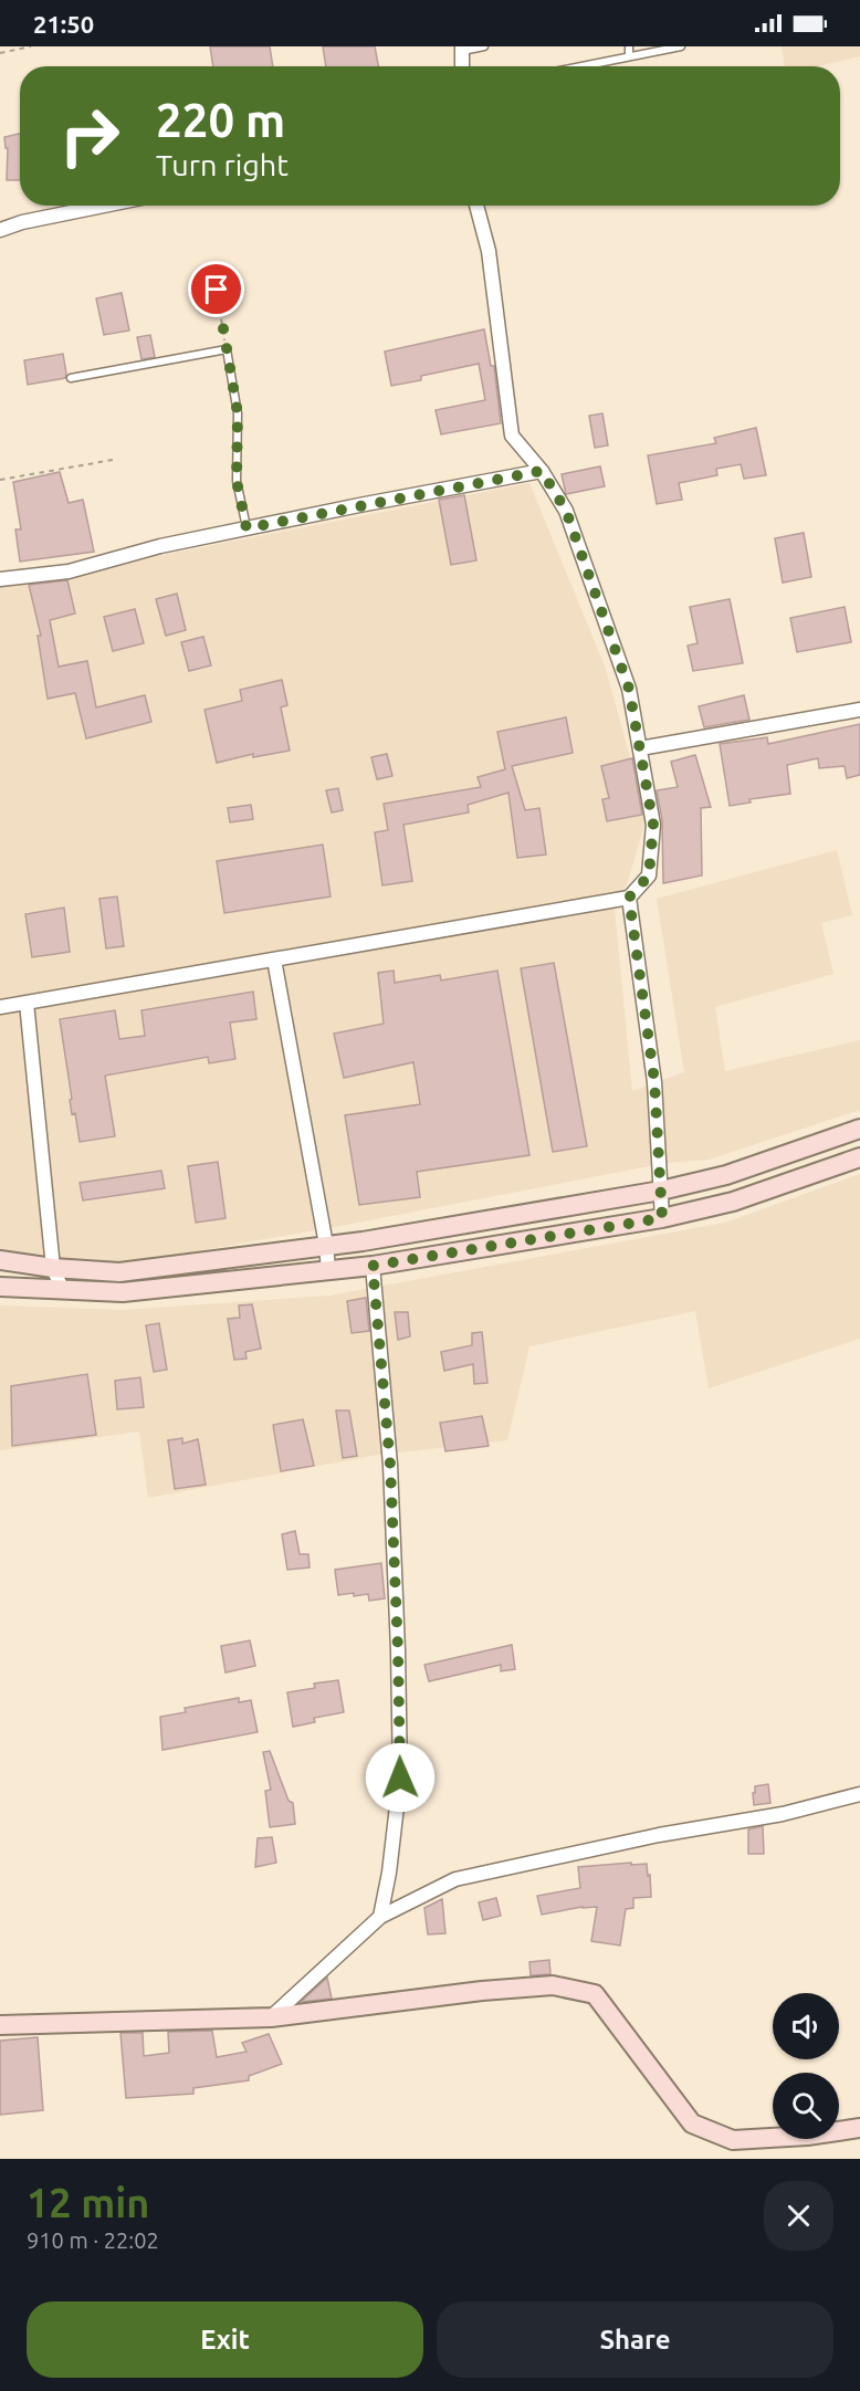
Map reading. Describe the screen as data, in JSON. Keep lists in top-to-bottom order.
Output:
{
  "page": {
    "status": "21:50",
    "turn": ["220 m", "Turn right"],
    "heading": ["12 min", "910 m · 22:02"],
    "buttons": ["Exit", "Share"]
  }
}
